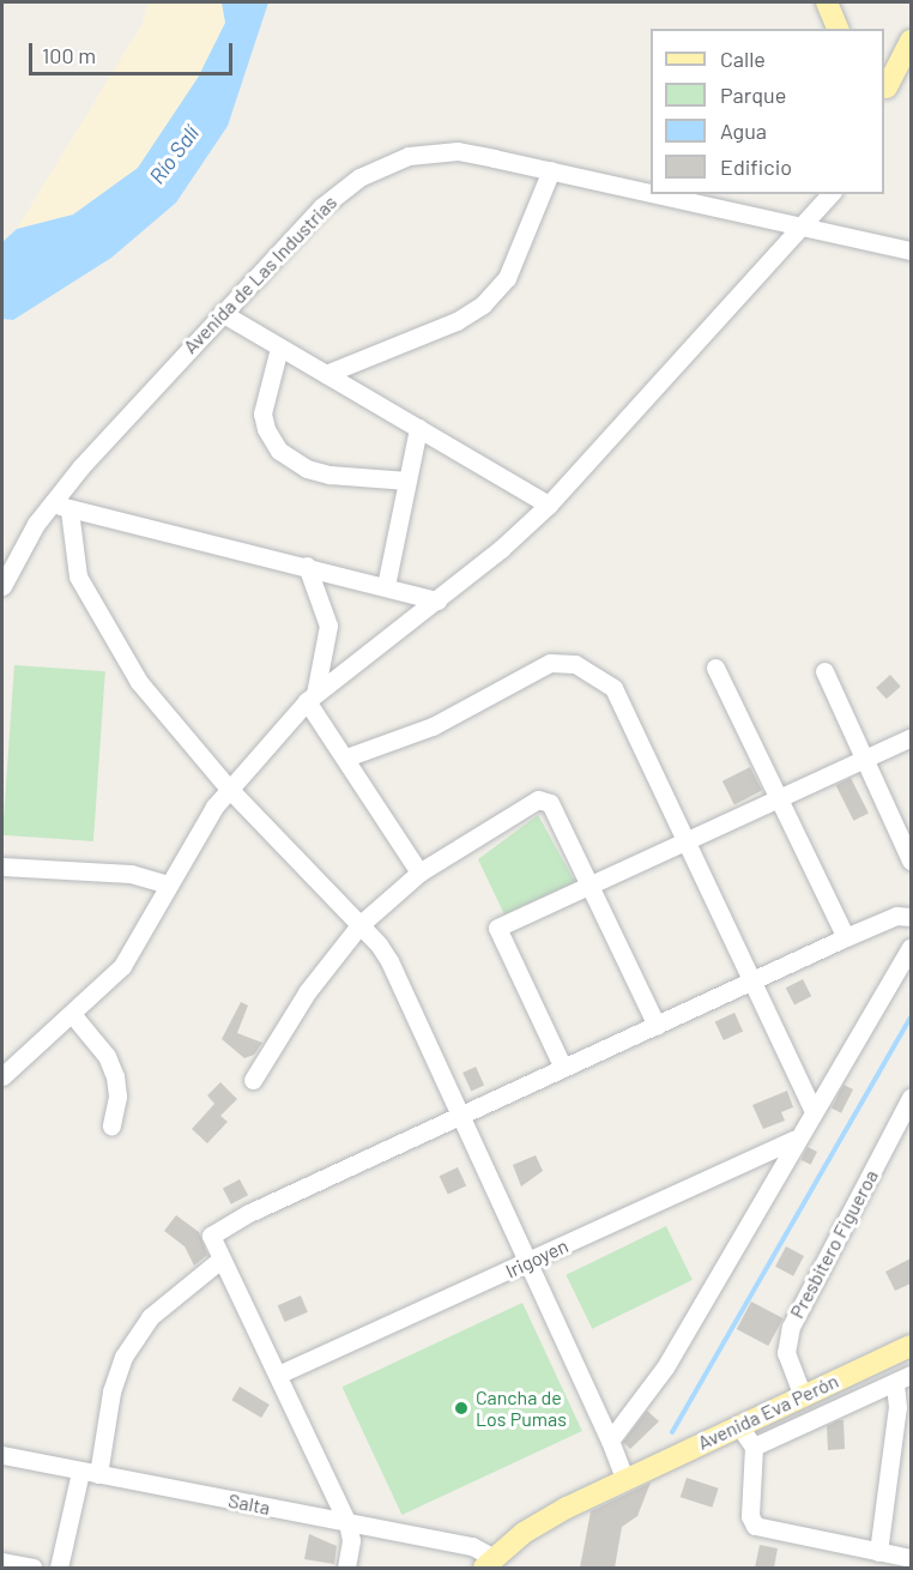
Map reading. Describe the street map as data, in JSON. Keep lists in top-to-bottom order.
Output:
{
  "streets": {
    "main road": ["Avenida Eva Perón"],
    "street": [
      "Avenida de Las Industrias",
      "Presbitero Figueroa",
      "Irigoyen",
      "Salta"
    ]
  },
  "crossings": [
    ["Presbitero Figueroa", "Avenida Eva Perón"],
    ["Avenida Eva Perón", "Salta"]
  ],
  "water": ["Río Salí"],
  "places": ["Cancha de Los Pumas"],
  "legend": [
    "Calle",
    "Parque",
    "Agua",
    "Edificio"
  ],
  "scale_bar": "100 m"
}
